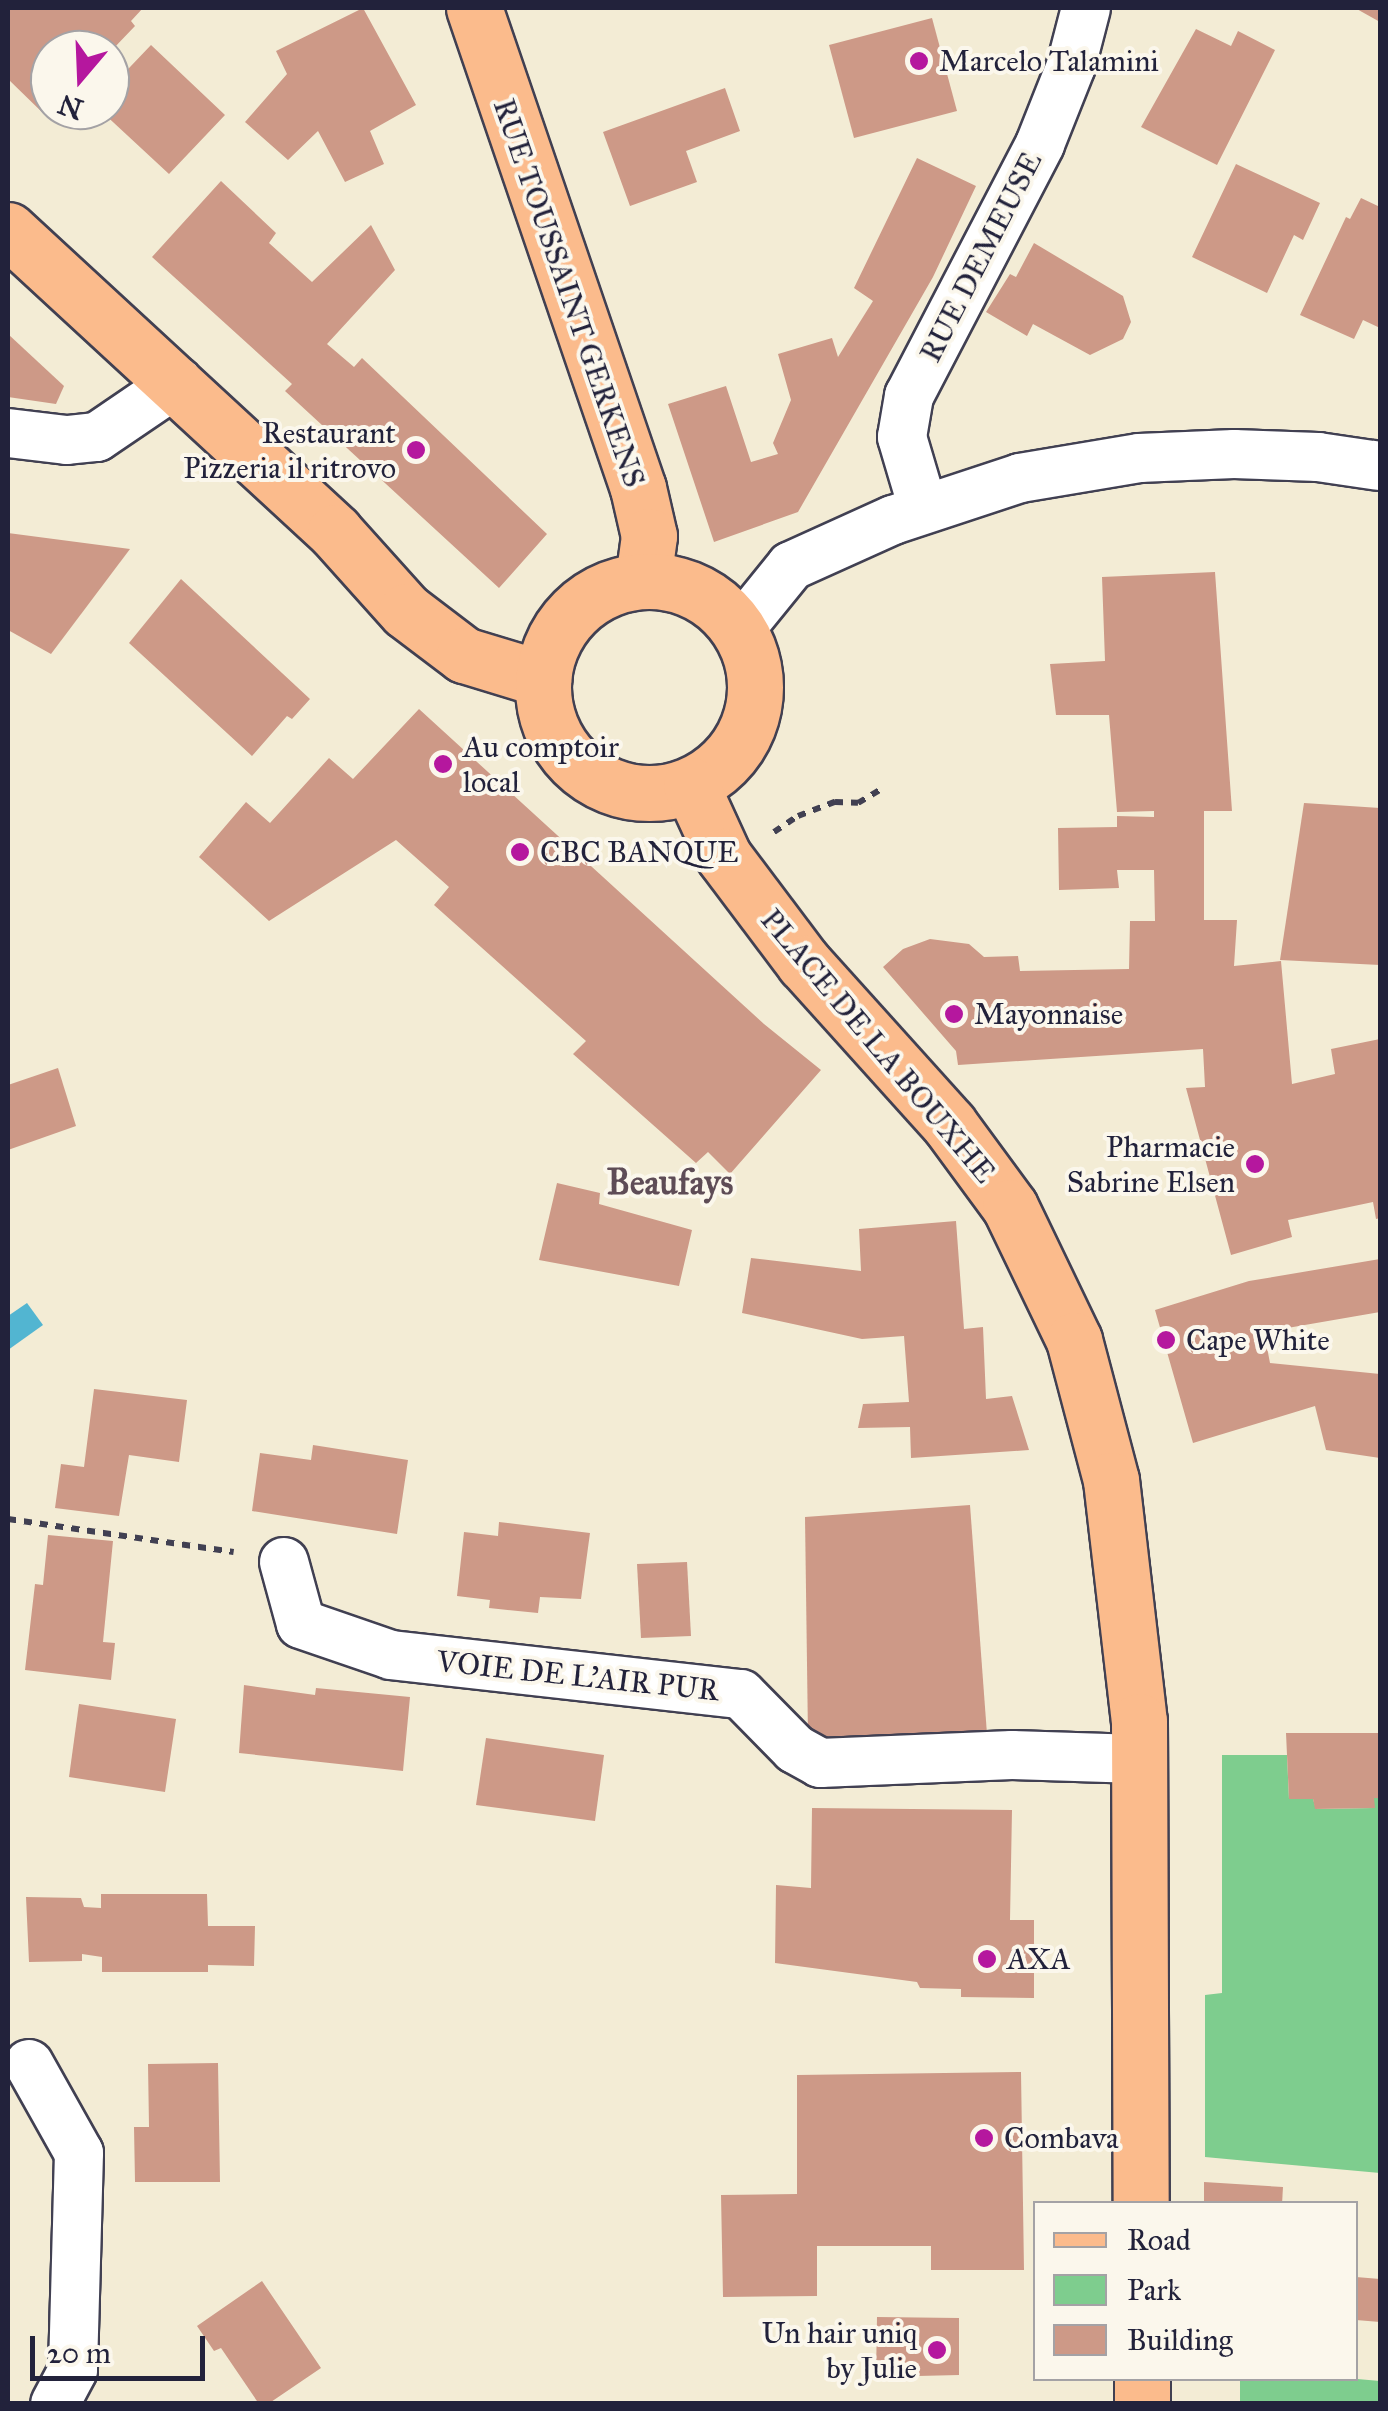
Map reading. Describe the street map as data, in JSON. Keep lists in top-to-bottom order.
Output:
{
  "streets": {
    "main road": ["RUE TOUSSAINT GERKENS", "PLACE DE LA BOUXHE"],
    "street": ["RUE DEMEUSE", "VOIE DE L'AIR PUR"]
  },
  "crossings": [
    ["RUE TOUSSAINT GERKENS", "PLACE DE LA BOUXHE"],
    ["PLACE DE LA BOUXHE", "VOIE DE L'AIR PUR"]
  ],
  "districts": ["Beaufays"],
  "places": [
    "Marcelo Talamini",
    "Restaurant Pizzeria il ritrovo",
    "Au comptoir local",
    "CBC BANQUE",
    "Mayonnaise",
    "Pharmacie Sabrine Elsen",
    "Cape White",
    "AXA",
    "Combava",
    "Un hair uniq by Julie"
  ],
  "legend": ["Road", "Park", "Building"],
  "scale_bar": "20 m",
  "north": "bottom"
}
